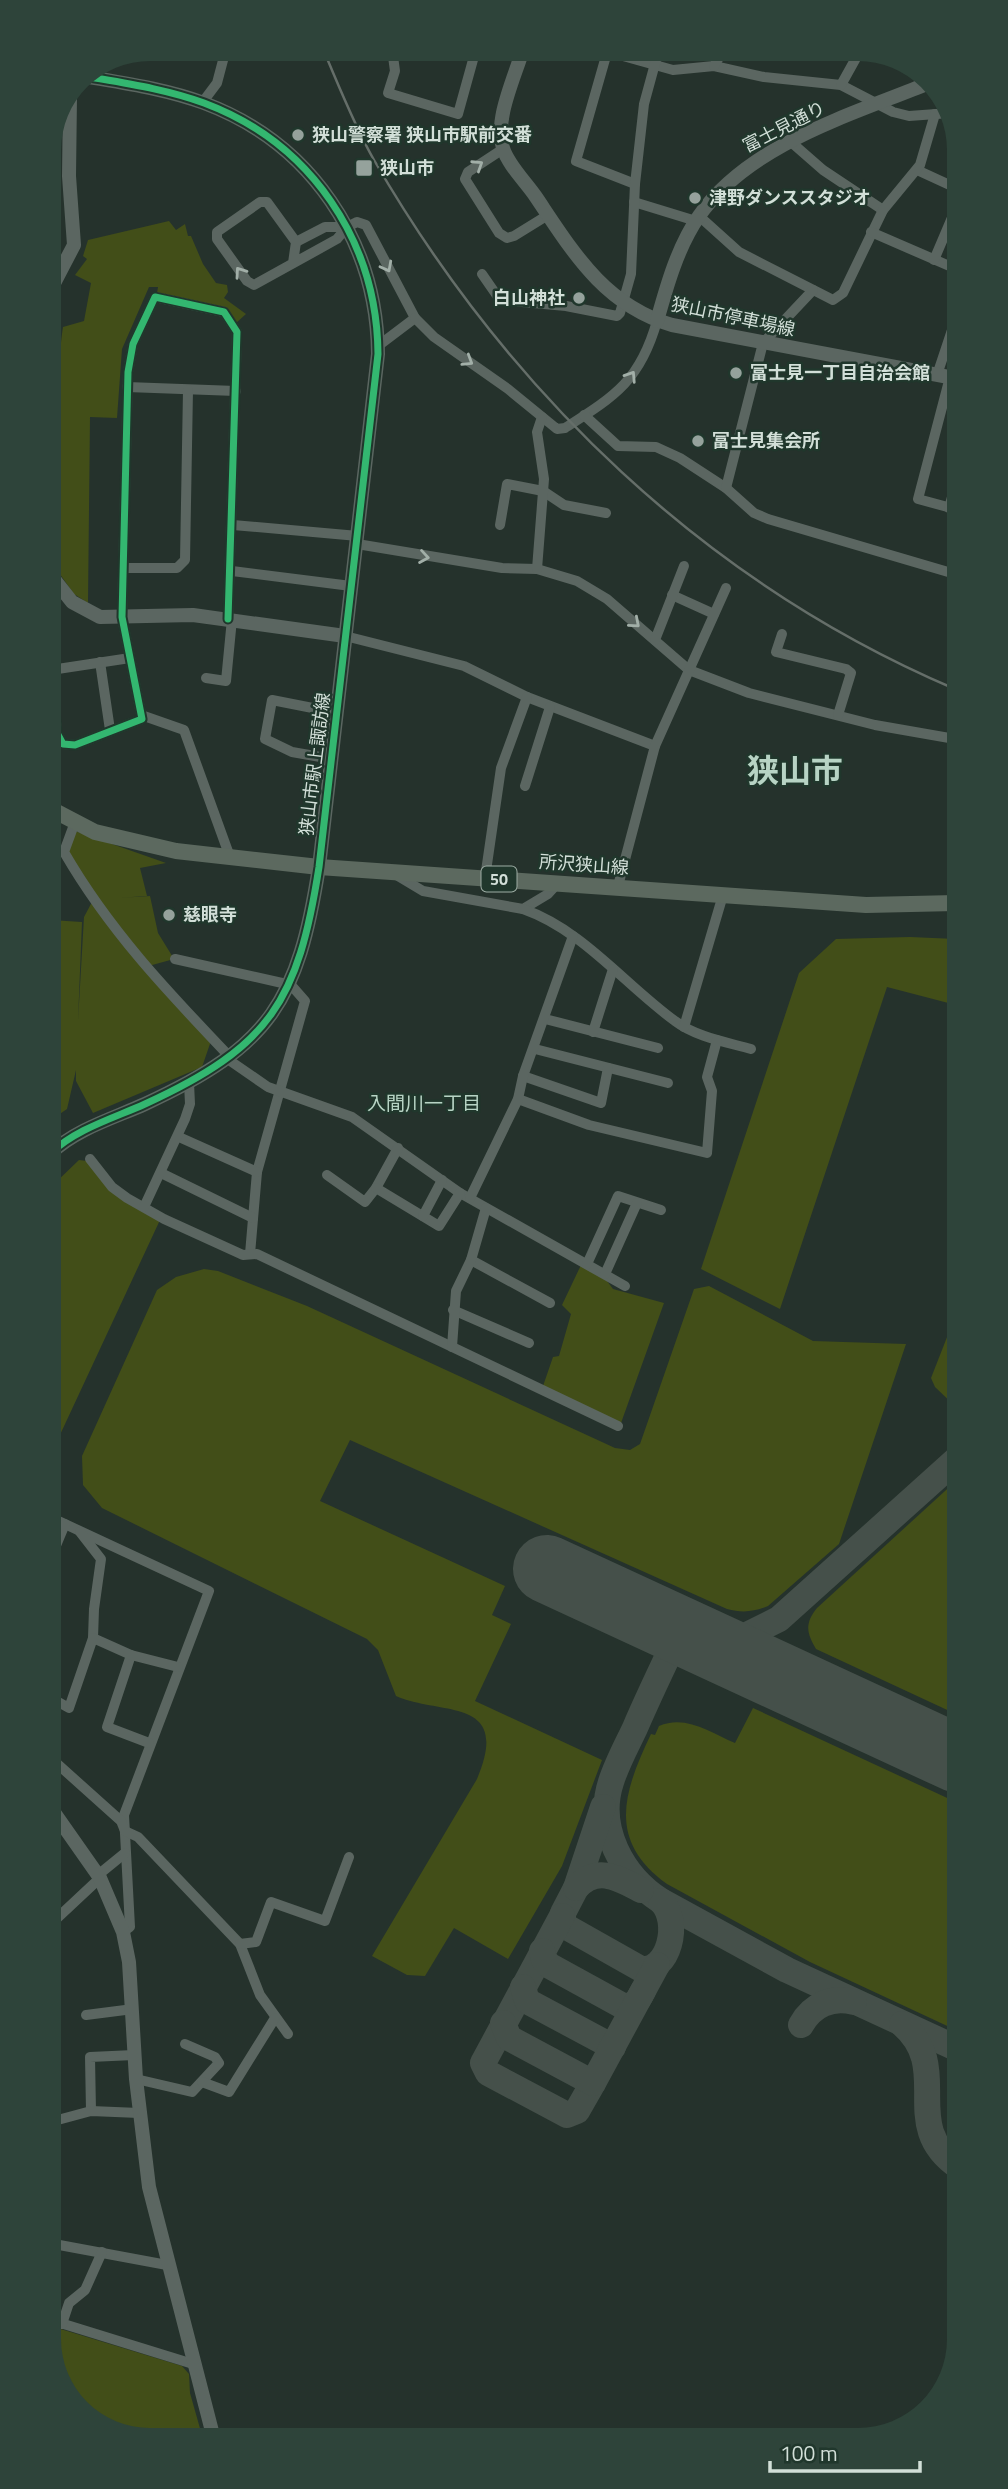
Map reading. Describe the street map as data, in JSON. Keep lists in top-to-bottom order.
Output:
{
  "streets": {
    "main road": ["所沢狭山線", "50"],
    "street": ["富士見通り", "狭山市停車場線", "狭山市駅上諏訪線"]
  },
  "crossings": [
    ["富士見通り", "狭山市停車場線"],
    ["狭山市駅上諏訪線", "所沢狭山線"]
  ],
  "districts": ["狭山市", "入間川一丁目"],
  "places": {
    "other": [
      "狭山警察署 狭山市駅前交番",
      "津野ダンススタジオ",
      "白山神社",
      "富士見一丁目自治会館",
      "富士見集会所",
      "慈眼寺"
    ],
    "transit": ["狭山市"]
  },
  "scale_bar": "100 m"
}
